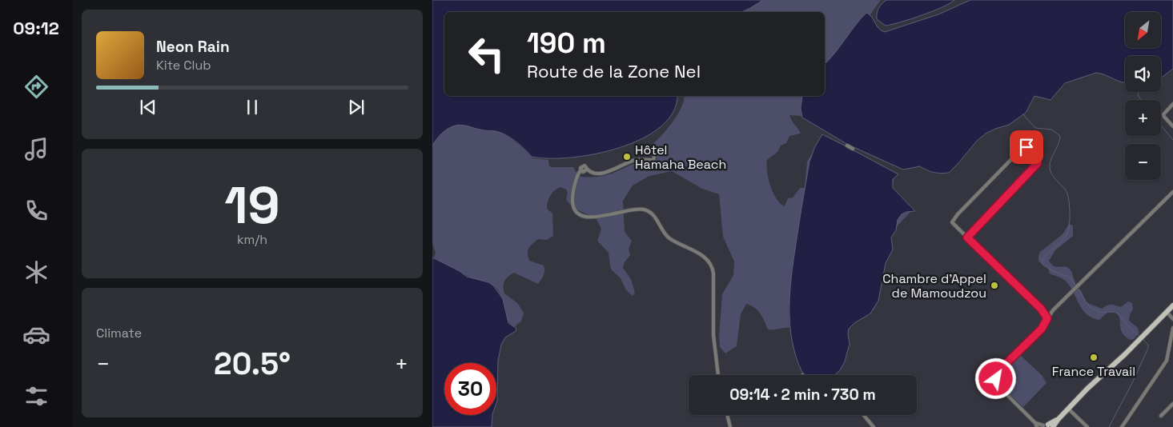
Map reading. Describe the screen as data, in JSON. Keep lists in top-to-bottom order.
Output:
{
  "places": ["Hôtel Hamaha Beach", "Chambre d'Appel de Mamoudzou", "France Travail"],
  "north": "bottom left",
  "page": {
    "tabs": "09:12",
    "map_buttons": ["+", "−"],
    "turn": ["190 m", "Route de la Zone Nel"],
    "song": ["Neon Rain", "Kite Club"],
    "tile": [
      ["19", "km/h"],
      "Climate"
    ],
    "heat": ["−", "20.5°", "+"],
    "limit": "30",
    "trip": "09:14 · 2 min · 730 m"
  }
}
